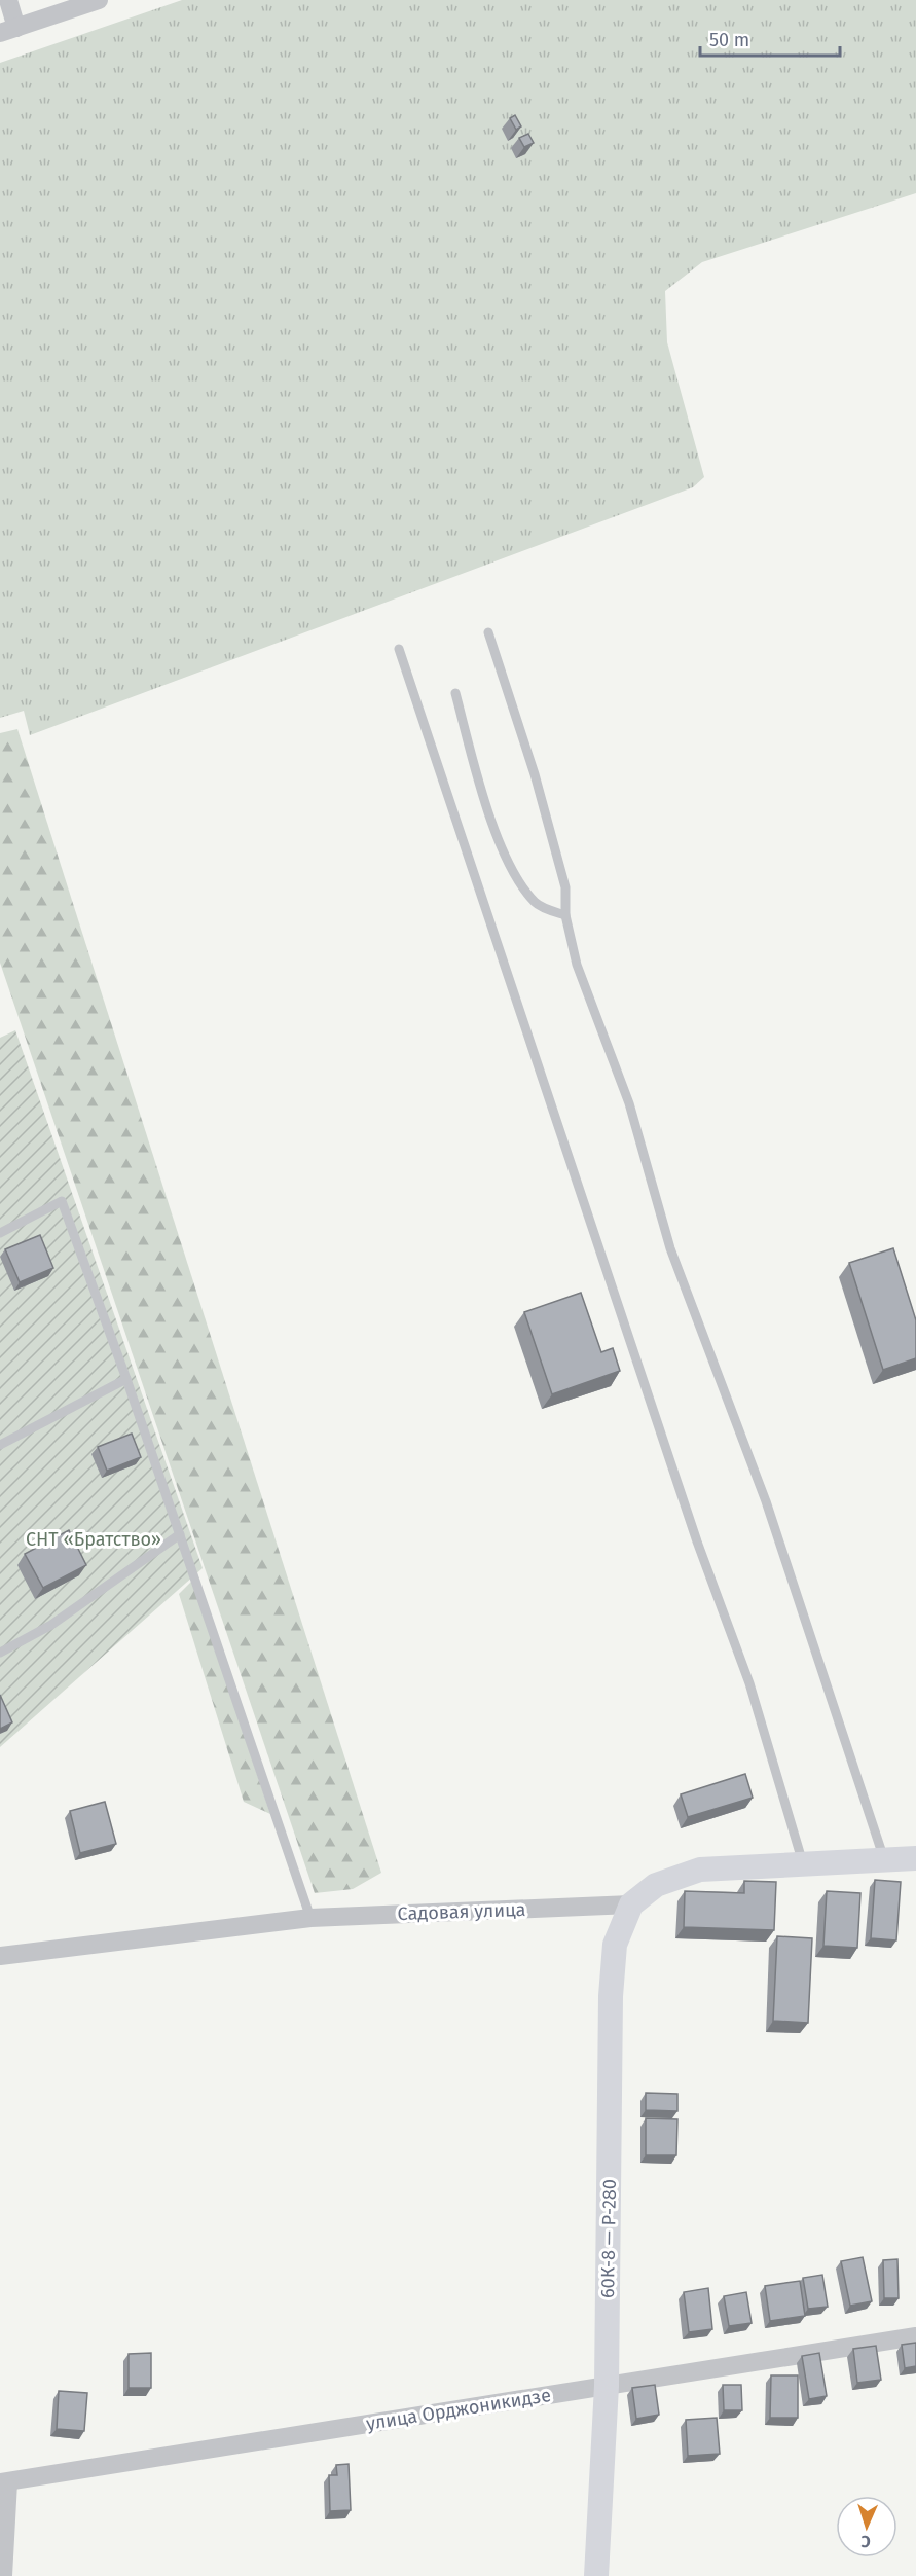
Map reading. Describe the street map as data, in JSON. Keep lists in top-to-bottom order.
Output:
{
  "streets": {
    "street": ["Садовая улица", "60К-8 — Р-280", "улица Орджоникидзе"]
  },
  "crossings": [
    ["Садовая улица", "60К-8 — Р-280"],
    ["60К-8 — Р-280", "улица Орджоникидзе"]
  ],
  "parks": ["СНТ «Братство»"],
  "scale_bar": "50 m",
  "north": "bottom"
}
